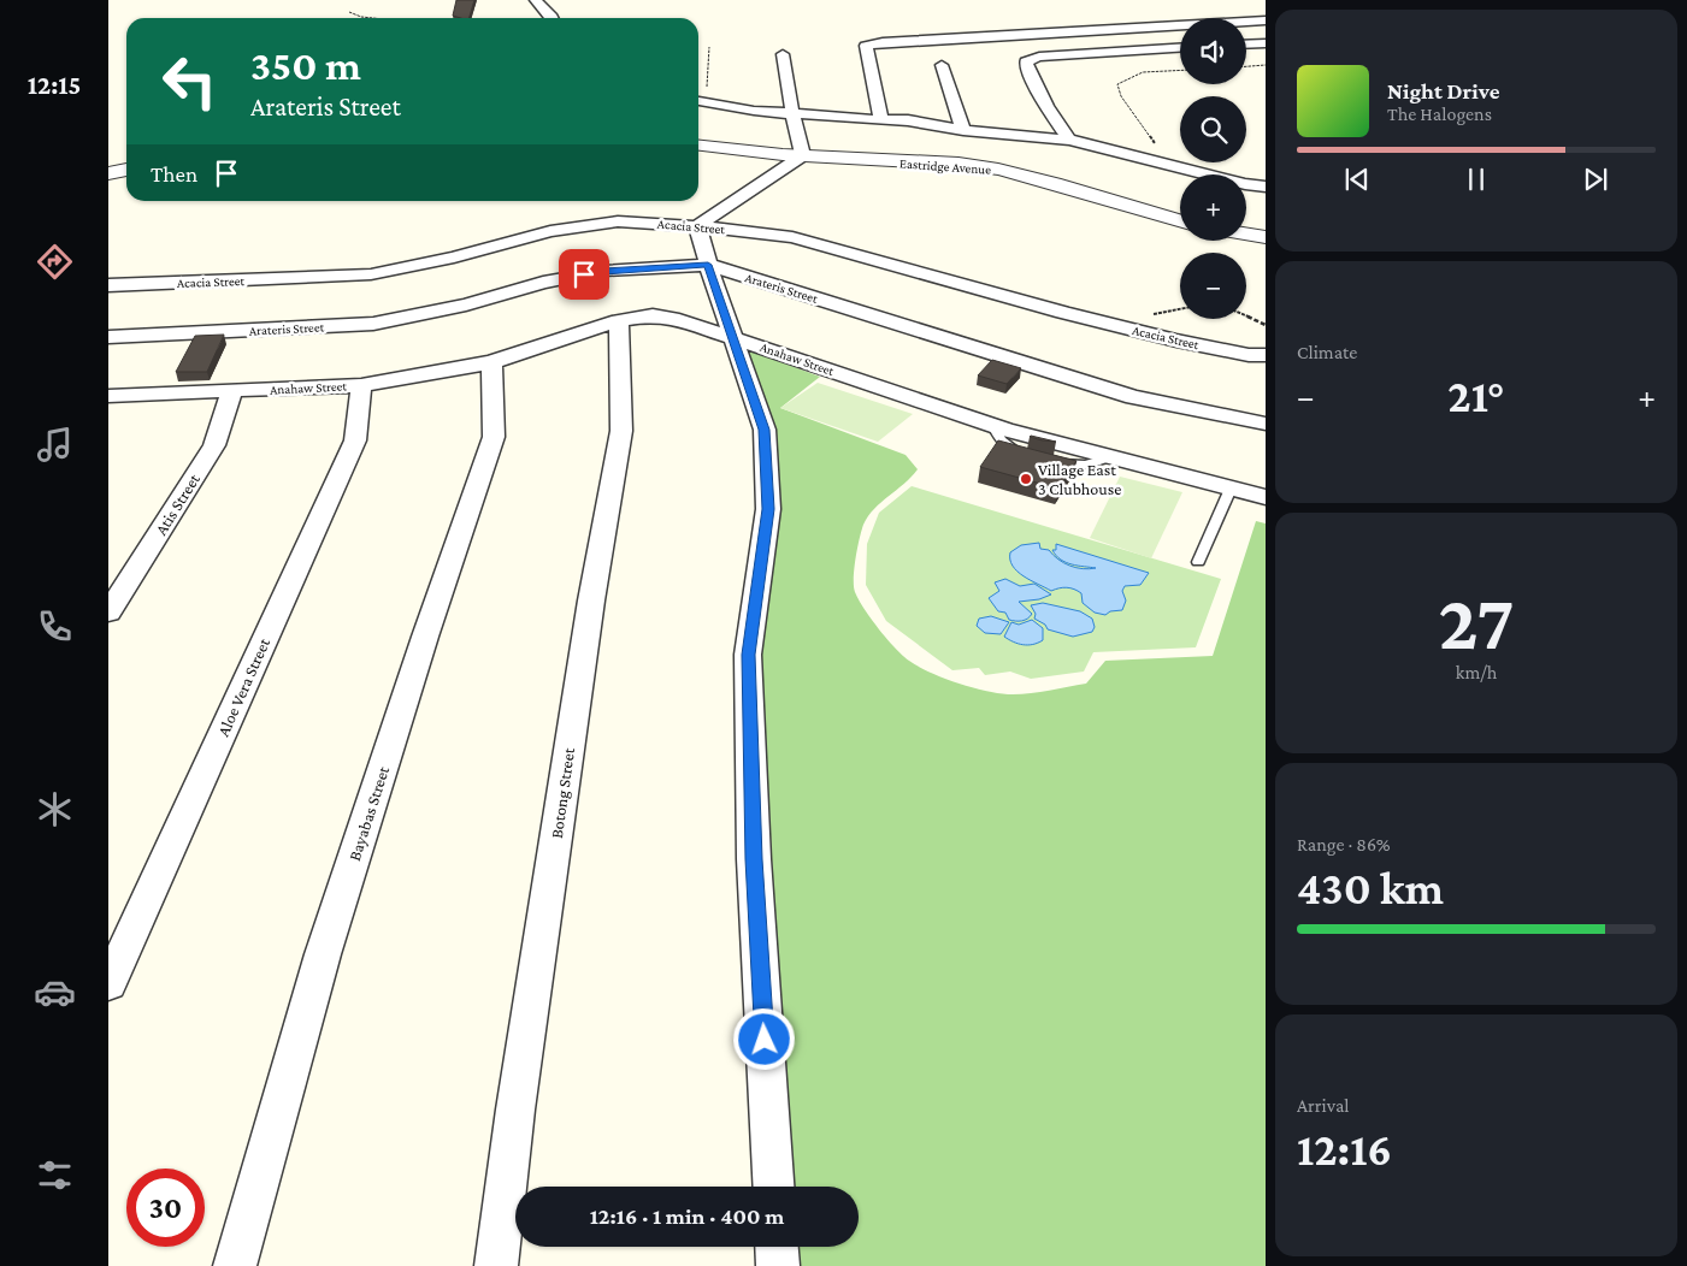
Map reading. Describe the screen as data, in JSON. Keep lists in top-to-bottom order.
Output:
{
  "streets": {
    "street": [
      "Eastridge Avenue",
      "Acacia Street",
      "Arateris Street",
      "Anahaw Street",
      "Atis Street",
      "Aloe Vera Street",
      "Botong Street",
      "Bayabas Street"
    ]
  },
  "crossings": [
    ["Anahaw Street", "Atis Street"],
    ["Anahaw Street", "Aloe Vera Street"],
    ["Anahaw Street", "Botong Street"],
    ["Anahaw Street", "Bayabas Street"]
  ],
  "places": ["Village East 3 Clubhouse"],
  "page": {
    "tabs": "12:15",
    "map_buttons": ["+", "−"],
    "turn": ["350 m", "Arateris Street"],
    "song": ["Night Drive", "The Halogens"],
    "then": "Then",
    "tile": [
      "Climate",
      ["27", "km/h"],
      ["Range · 86%", "430 km"],
      ["Arrival", "12:16"]
    ],
    "heat": ["−", "21°", "+"],
    "limit": "30",
    "trip": "12:16 · 1 min · 400 m"
  }
}
